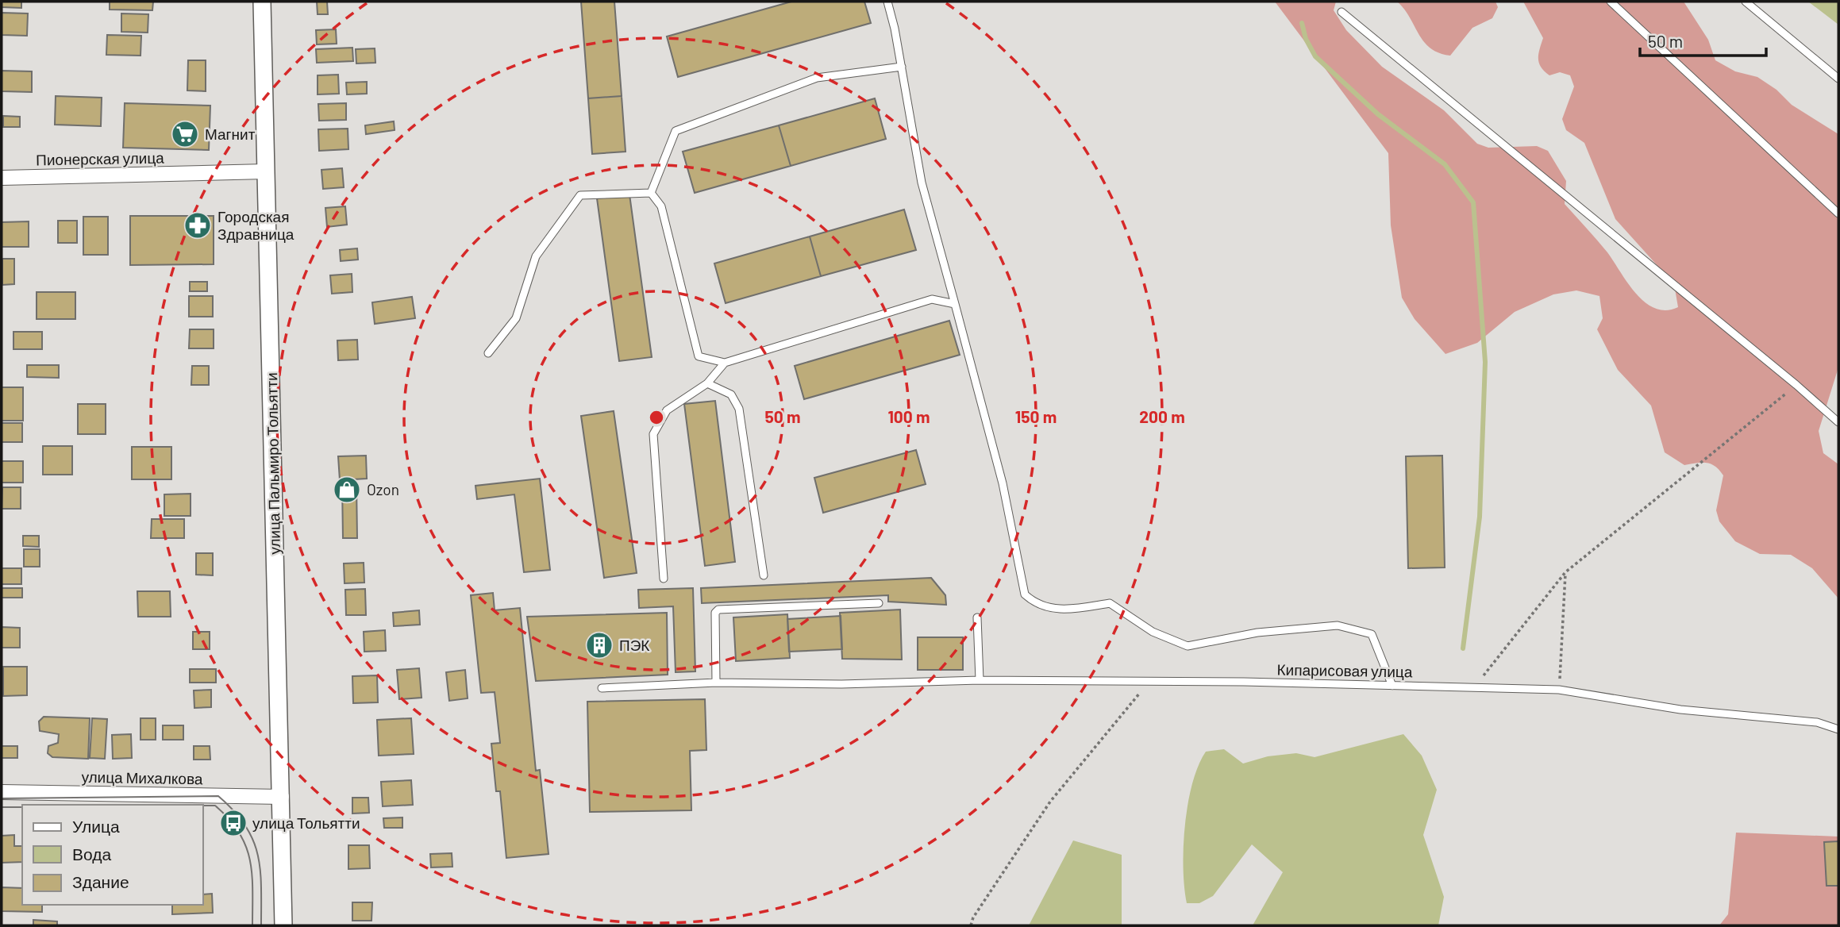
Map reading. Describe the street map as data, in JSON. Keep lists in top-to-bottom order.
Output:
{
  "streets": {
    "street": ["Пионерская улица", "улица Пальмиро Тольятти", "улица Михалкова"],
    "lane": ["Кипарисовая улица"]
  },
  "crossings": [
    ["Пионерская улица", "улица Пальмиро Тольятти"],
    ["улица Пальмиро Тольятти", "улица Михалкова"]
  ],
  "places": {
    "supermarket": ["Магнит"],
    "pharmacy": ["Городская Здравница"],
    "shop": ["Ozon"],
    "building": ["ПЭК"],
    "bus stop": ["улица Тольятти"]
  },
  "legend": ["Улица", "Вода", "Здание"],
  "scale_bar": "50 m",
  "rings": [
    "50 m",
    "100 m",
    "150 m",
    "200 m"
  ]
}
